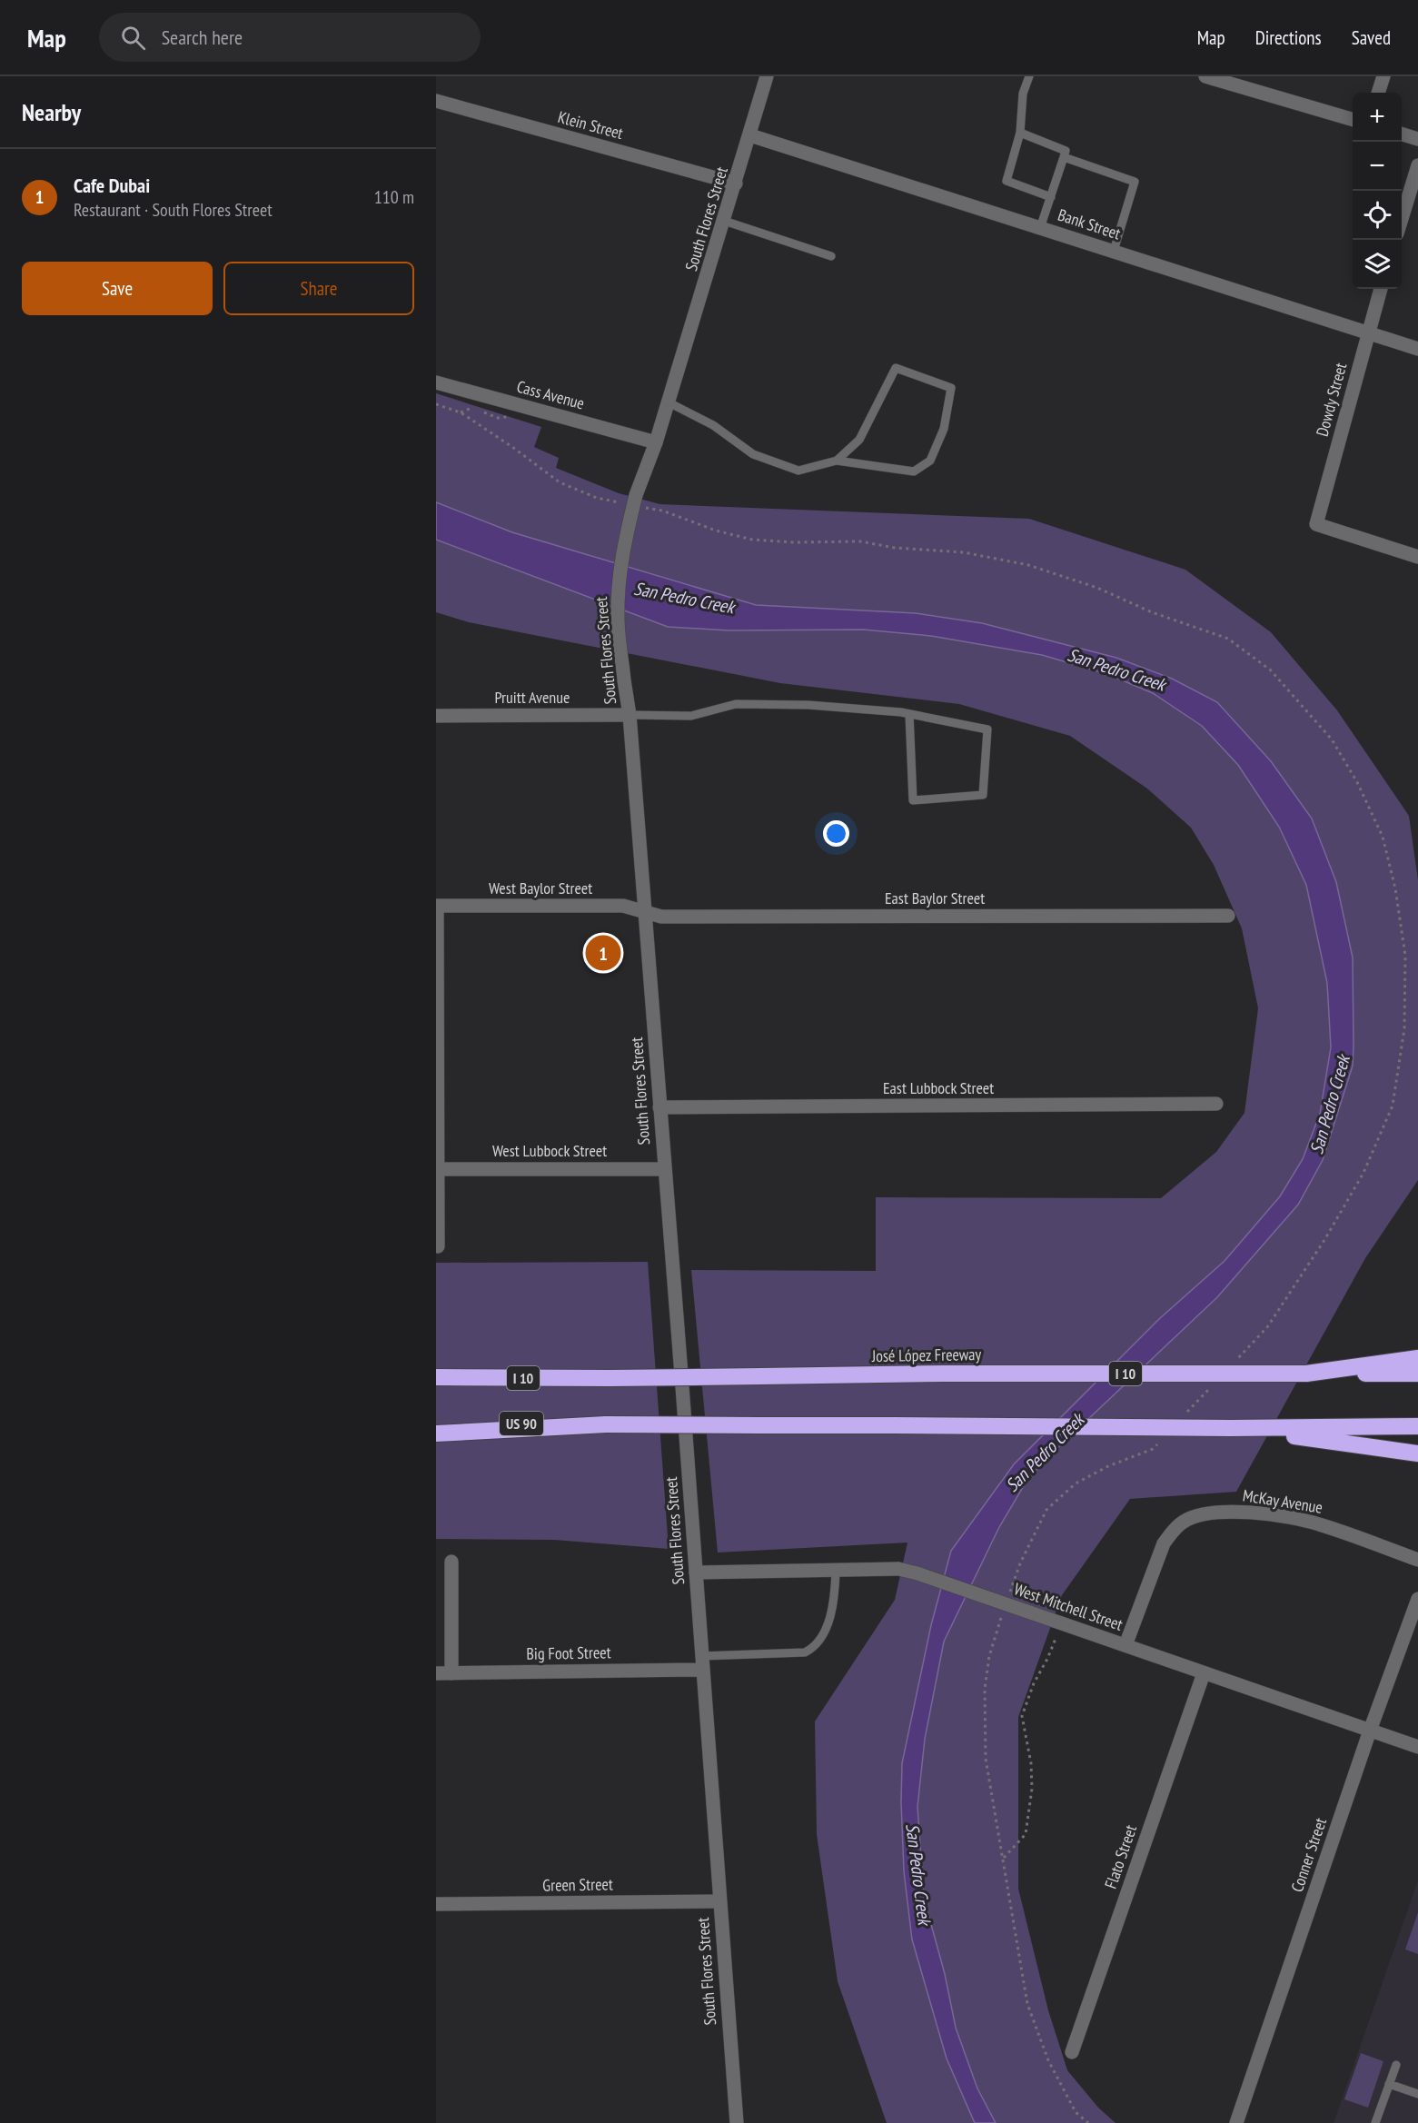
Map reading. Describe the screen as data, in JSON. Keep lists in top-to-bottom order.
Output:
{
  "streets": {
    "highway": ["José López Freeway", "I 10", "US 90"],
    "street": [
      "Klein Street",
      "South Flores Street",
      "Bank Street",
      "Cass Avenue",
      "Dowdy Street",
      "Pruitt Avenue",
      "West Baylor Street",
      "East Baylor Street",
      "East Lubbock Street",
      "West Lubbock Street",
      "McKay Avenue",
      "West Mitchell Street",
      "Big Foot Street",
      "Conner Street",
      "Flato Street",
      "Green Street"
    ]
  },
  "crossings": [
    ["Klein Street", "South Flores Street"],
    ["South Flores Street", "Bank Street"],
    ["South Flores Street", "Cass Avenue"],
    ["South Flores Street", "Pruitt Avenue"],
    ["South Flores Street", "West Baylor Street"],
    ["South Flores Street", "East Baylor Street"],
    ["South Flores Street", "East Lubbock Street"],
    ["South Flores Street", "West Lubbock Street"],
    ["South Flores Street", "West Mitchell Street"],
    ["South Flores Street", "Big Foot Street"],
    ["South Flores Street", "Green Street"],
    ["Bank Street", "Dowdy Street"],
    ["West Baylor Street", "East Baylor Street"],
    ["McKay Avenue", "West Mitchell Street"],
    ["West Mitchell Street", "Conner Street"],
    ["West Mitchell Street", "Flato Street"]
  ],
  "water": ["San Pedro Creek"],
  "page": {
    "header": "Map",
    "search": "Search here",
    "nav": ["Map", "Directions", "Saved"],
    "heading": "Nearby",
    "map_buttons": ["+", "−"],
    "list": [
      {
        "mark": "1",
        "name": "Cafe Dubai",
        "note": "Restaurant · South Flores Street",
        "value": "110 m"
      }
    ],
    "buttons": ["Save", "Share"],
    "pins": "1"
  }
}
